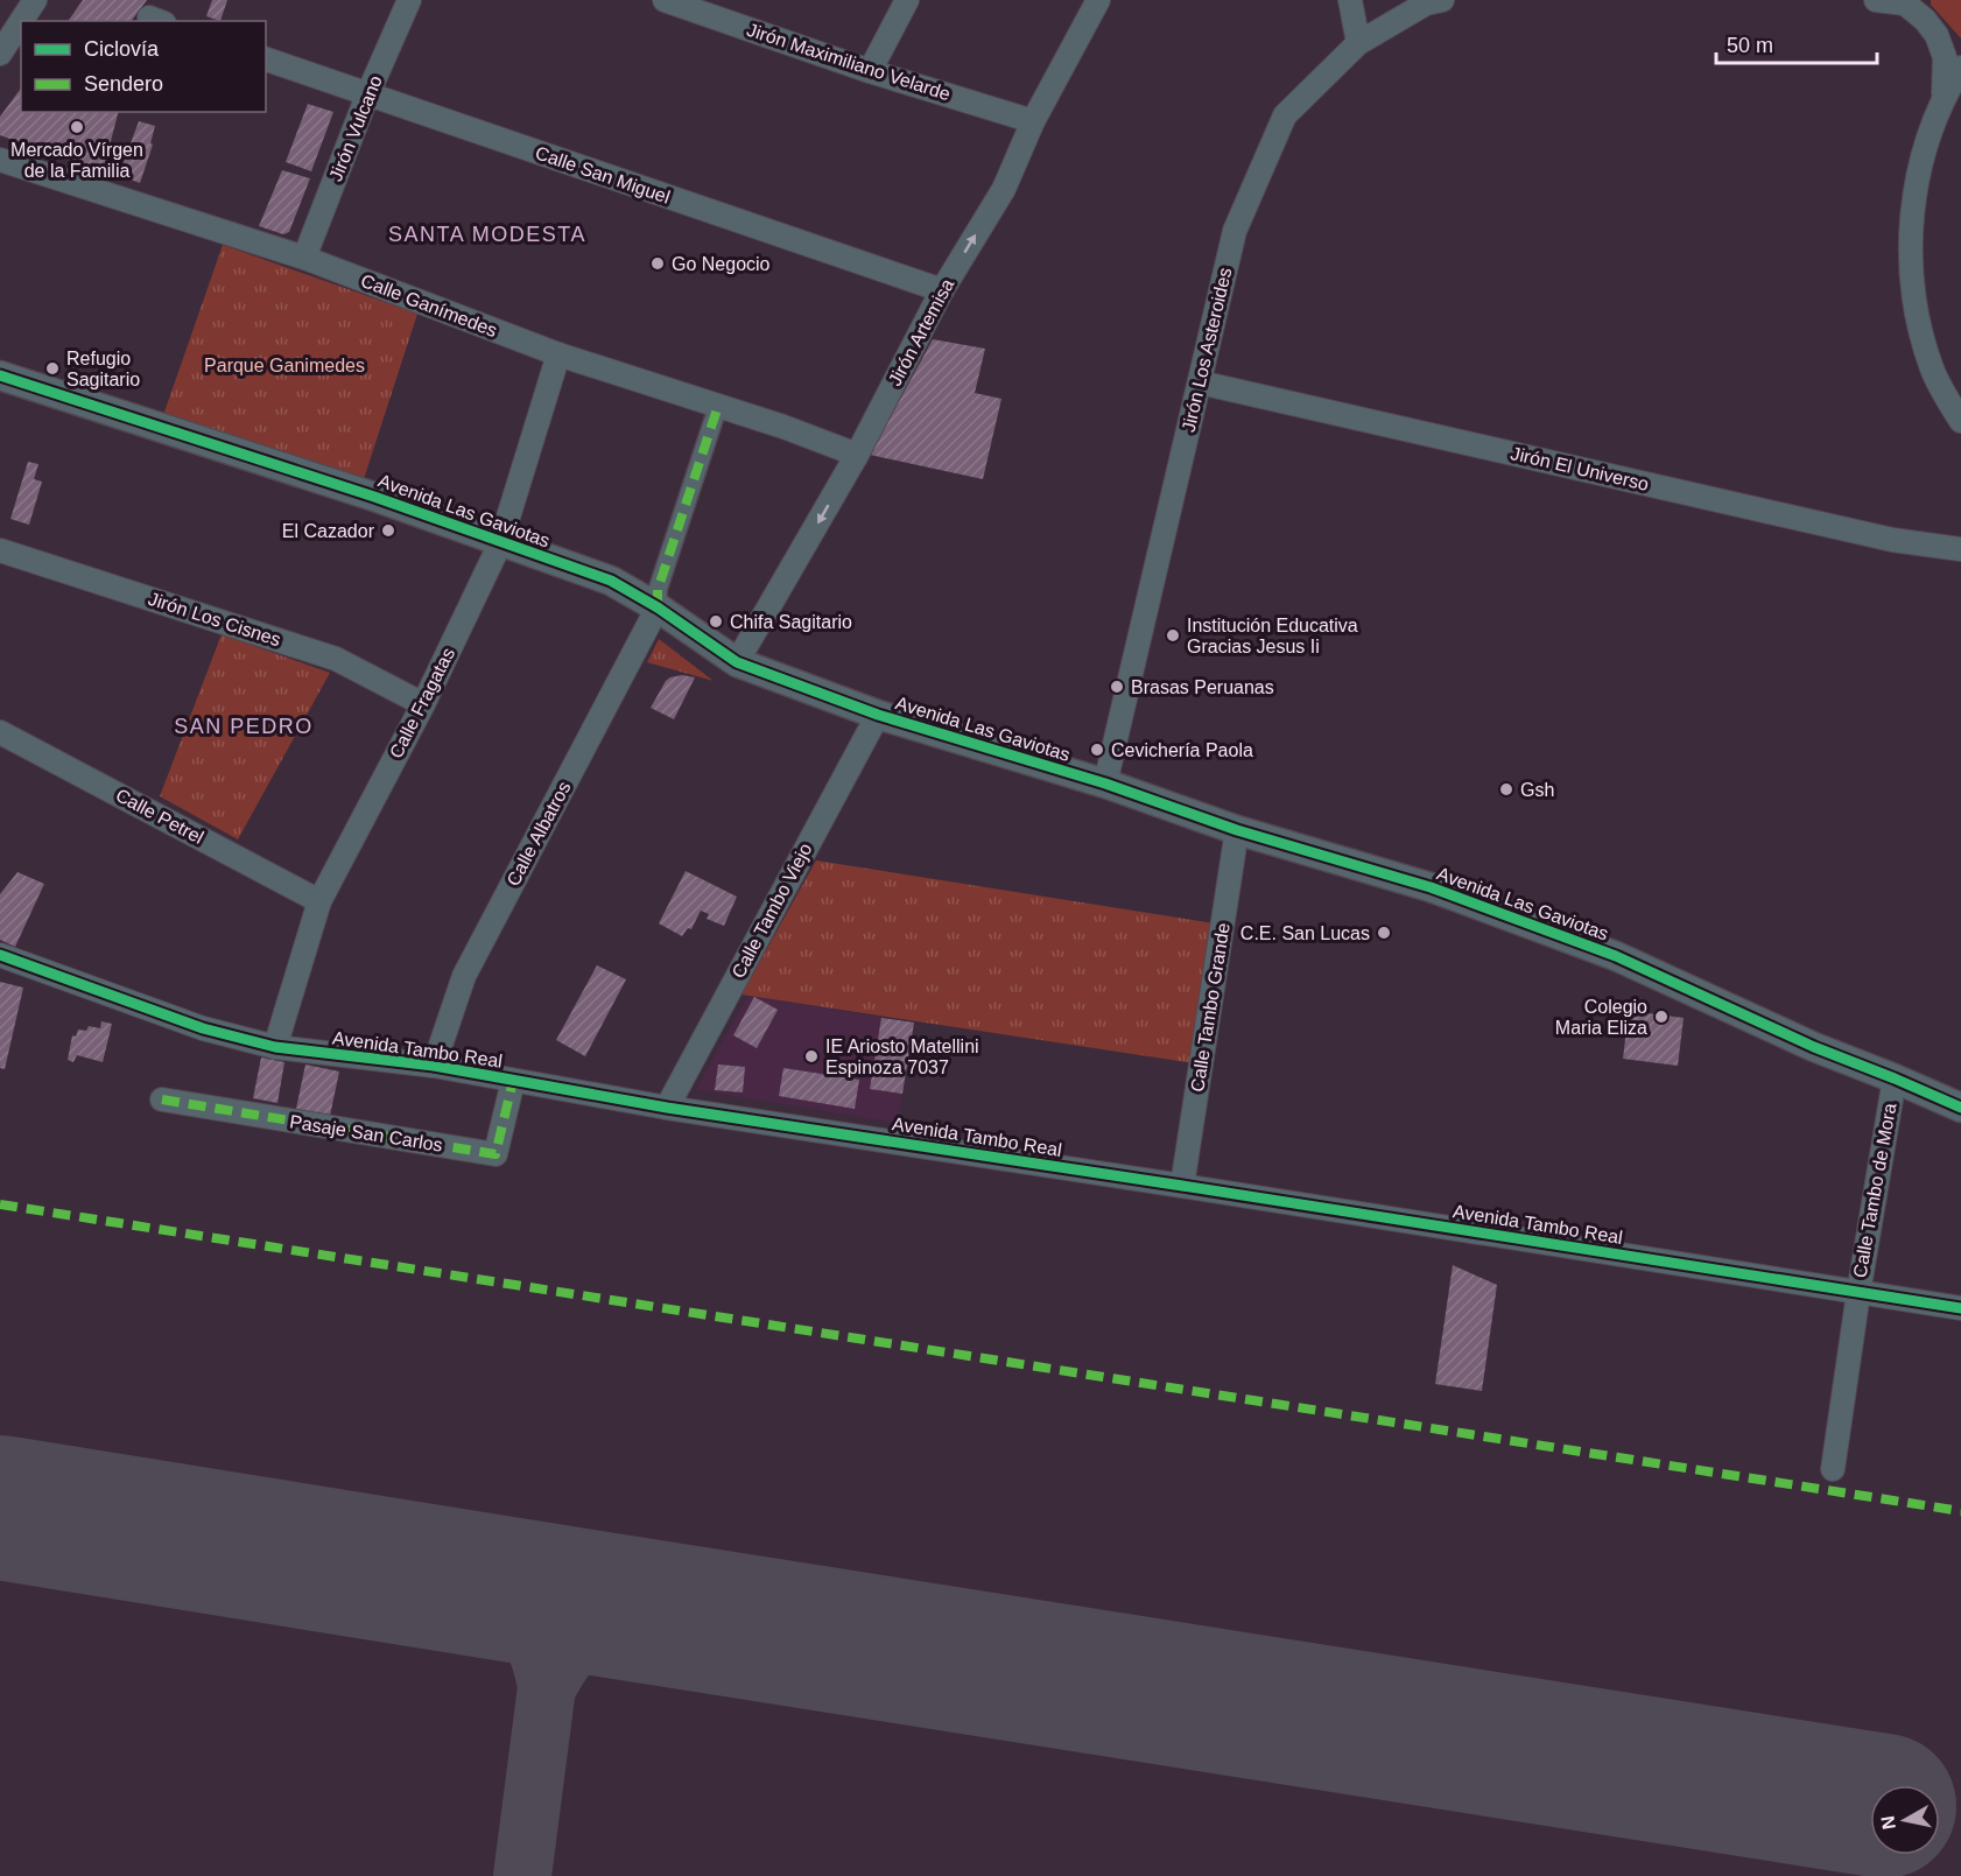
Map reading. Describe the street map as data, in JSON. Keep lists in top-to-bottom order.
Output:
{
  "streets": {
    "street": [
      "Jirón Maximiliano Velarde",
      "Jirón Vulcano",
      "Calle San Miguel",
      "Calle Ganímedes",
      "Jirón Artemisa",
      "Jirón Los Asteroides",
      "Jirón El Universo",
      "Avenida Las Gaviotas",
      "Jirón Los Cisnes",
      "Calle Fragatas",
      "Calle Petrel",
      "Calle Albatros",
      "Calle Tambo Viejo",
      "Calle Tambo Grande",
      "Avenida Tambo Real",
      "Pasaje San Carlos",
      "Calle Tambo de Mora"
    ]
  },
  "crossings": [
    ["Jirón Maximiliano Velarde", "Jirón Artemisa"],
    ["Jirón Vulcano", "Calle San Miguel"],
    ["Jirón Vulcano", "Calle Ganímedes"],
    ["Calle San Miguel", "Jirón Artemisa"],
    ["Calle Ganímedes", "Jirón Artemisa"],
    ["Calle Ganímedes", "Calle Fragatas"],
    ["Jirón Artemisa", "Avenida Las Gaviotas"],
    ["Jirón Los Asteroides", "Jirón El Universo"],
    ["Jirón Los Asteroides", "Avenida Las Gaviotas"],
    ["Avenida Las Gaviotas", "Calle Fragatas"],
    ["Avenida Las Gaviotas", "Calle Albatros"],
    ["Avenida Las Gaviotas", "Calle Tambo Viejo"],
    ["Avenida Las Gaviotas", "Calle Tambo Grande"],
    ["Avenida Las Gaviotas", "Calle Tambo de Mora"],
    ["Jirón Los Cisnes", "Calle Fragatas"],
    ["Calle Fragatas", "Calle Petrel"],
    ["Calle Fragatas", "Avenida Tambo Real"],
    ["Calle Albatros", "Avenida Tambo Real"],
    ["Calle Tambo Viejo", "Avenida Tambo Real"],
    ["Calle Tambo Grande", "Avenida Tambo Real"],
    ["Avenida Tambo Real", "Pasaje San Carlos"],
    ["Avenida Tambo Real", "Calle Tambo de Mora"]
  ],
  "districts": ["SANTA MODESTA", "SAN PEDRO"],
  "parks": ["Parque Ganimedes"],
  "places": [
    "Mercado Vírgen de la Familia",
    "Go Negocio",
    "Refugio Sagitario",
    "El Cazador",
    "Chifa Sagitario",
    "Institución Educativa Gracias Jesus Ii",
    "Brasas Peruanas",
    "Cevichería Paola",
    "Gsh",
    "C.E. San Lucas",
    "Colegio Maria Eliza",
    "IE Ariosto Matellini Espinoza 7037"
  ],
  "legend": ["Ciclovía", "Sendero"],
  "scale_bar": "50 m",
  "north": "left"
}
